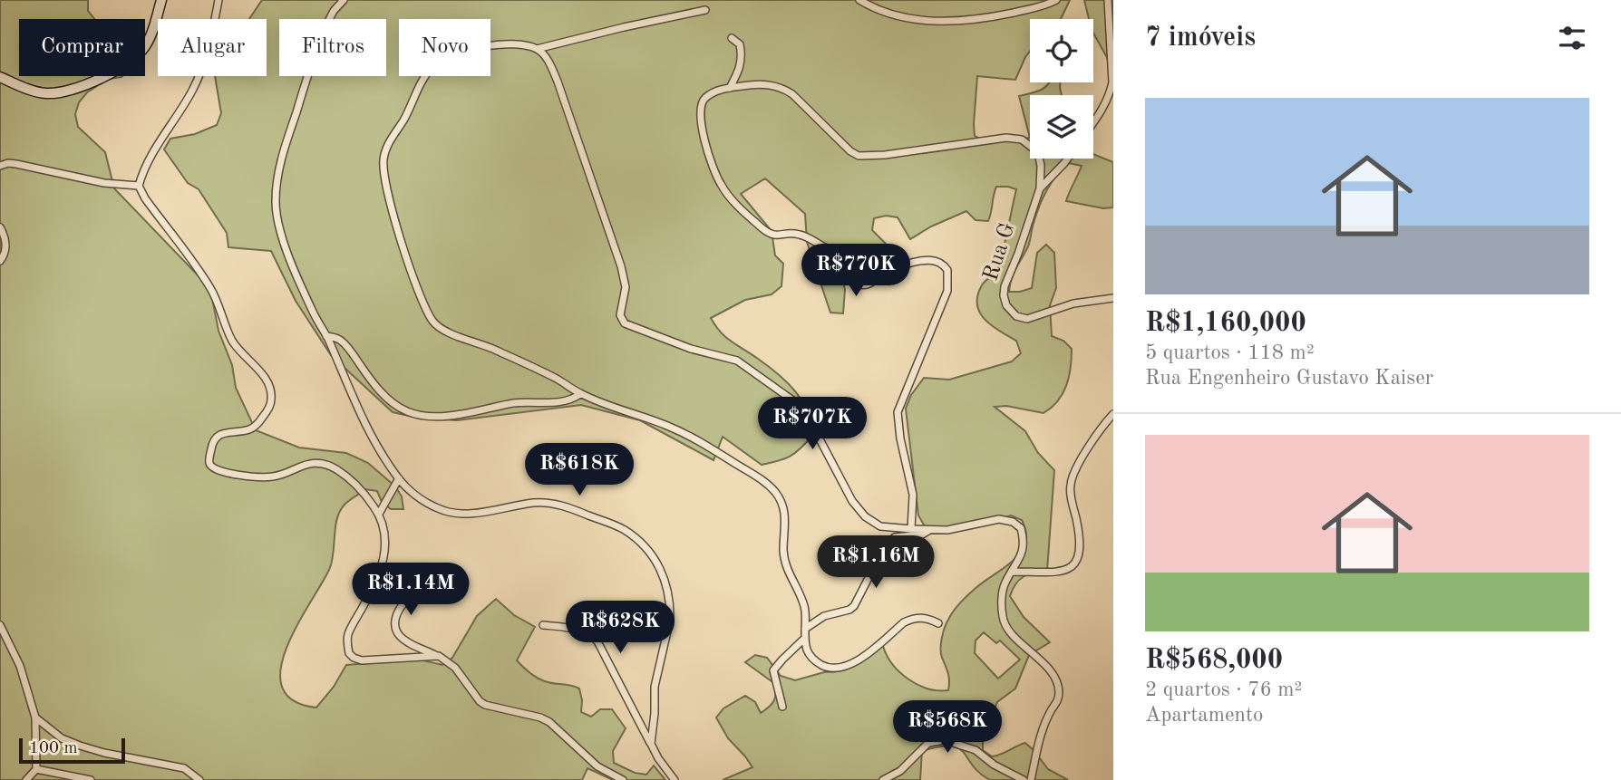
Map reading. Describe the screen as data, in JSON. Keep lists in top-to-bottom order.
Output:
{
  "streets": {
    "street": ["Rua G"]
  },
  "scale_bar": "100 m",
  "page": {
    "heading": "7 imóveis",
    "chip": [
      "Comprar",
      "Alugar",
      "Filtros",
      "Novo"
    ],
    "list": [
      {
        "name": "R$1,160,000",
        "note": "5 quartos · 118 m² · Rua Engenheiro Gustavo Kaiser"
      },
      {
        "name": "R$568,000",
        "note": "2 quartos · 76 m² · Apartamento"
      }
    ],
    "price": [
      "R$770K",
      "R$707K",
      "R$618K",
      "R$1.16M",
      "R$1.14M",
      "R$628K",
      "R$568K"
    ],
    "scale": "100 m"
  }
}
